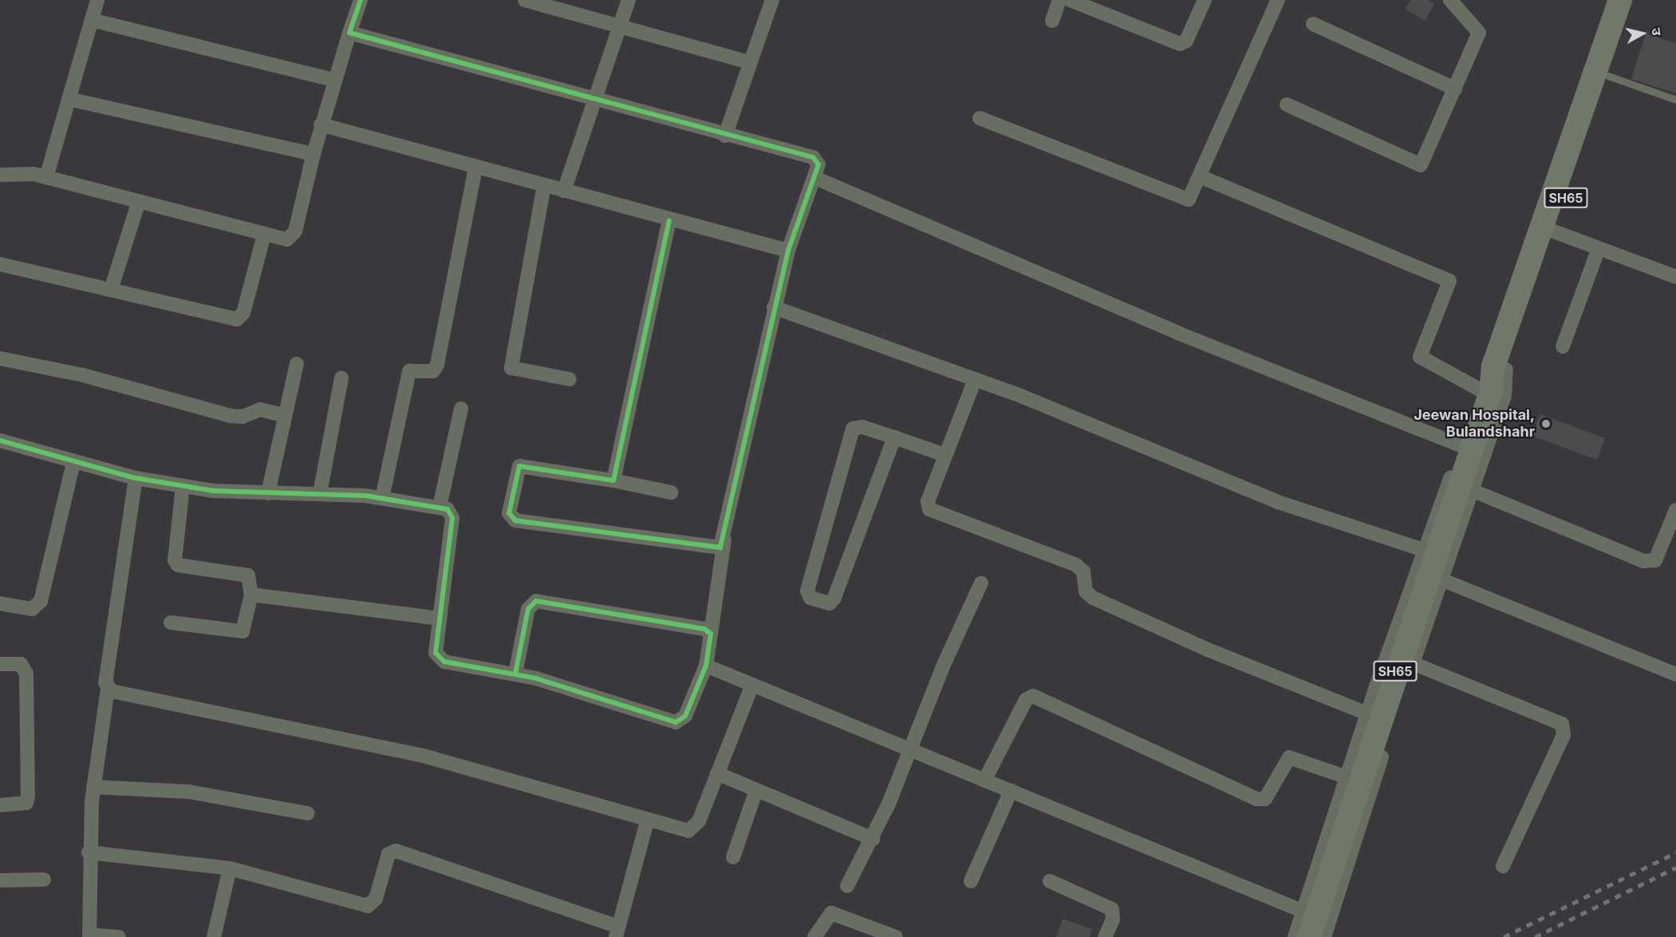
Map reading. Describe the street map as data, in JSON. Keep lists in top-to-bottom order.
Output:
{
  "streets": {
    "main road": ["SH65"]
  },
  "places": ["Jeewan Hospital, Bulandshahr"],
  "north": "right"
}
